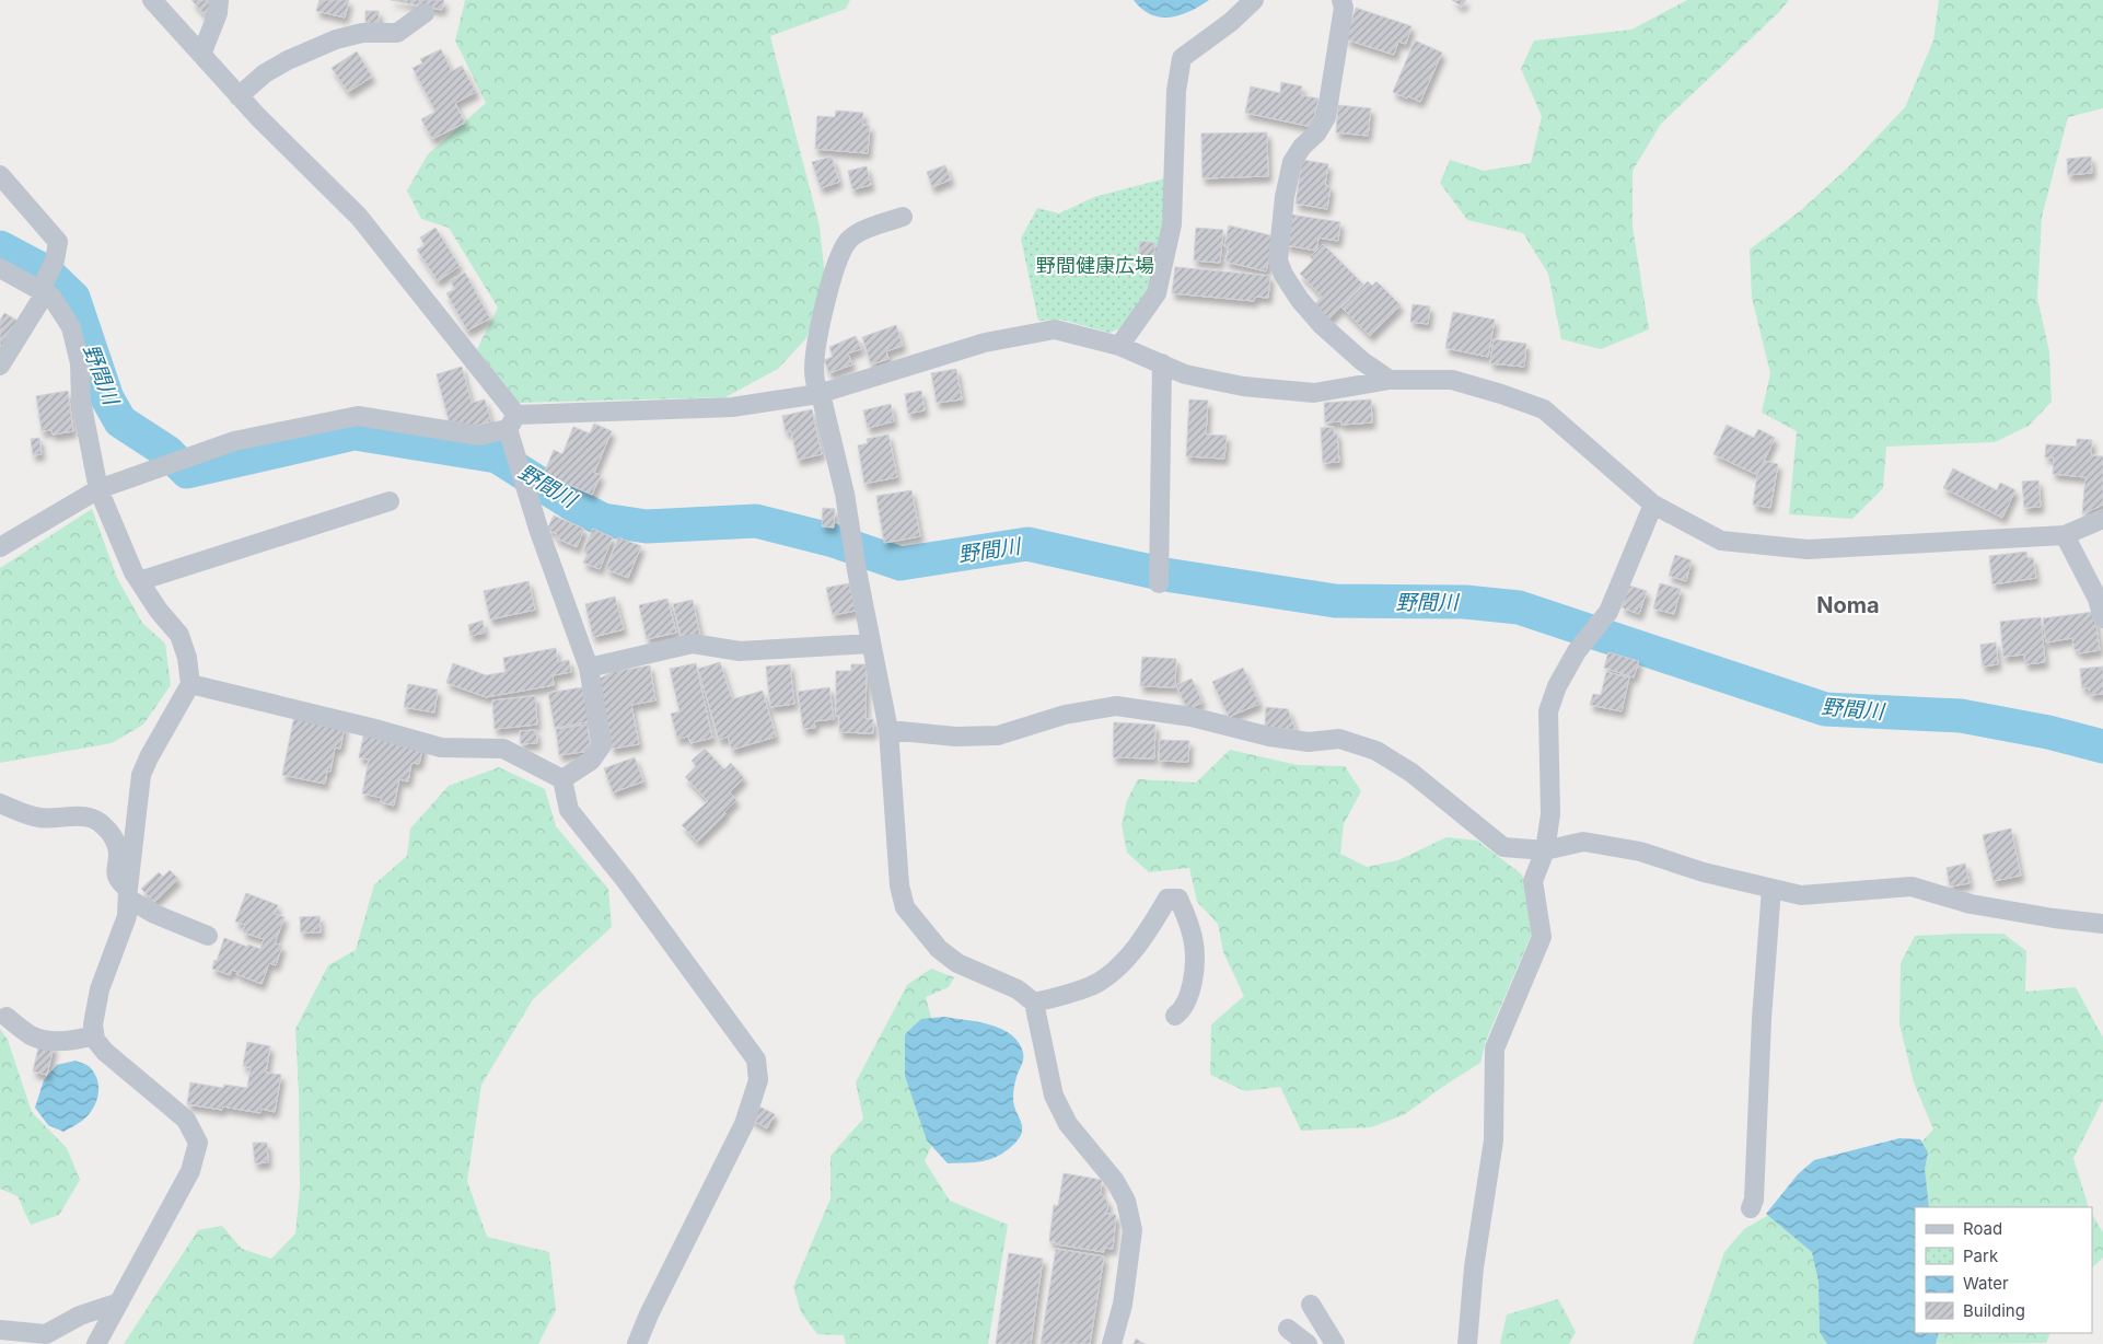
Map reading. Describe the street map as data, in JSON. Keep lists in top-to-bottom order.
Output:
{
  "districts": ["Noma"],
  "water": ["野間川"],
  "parks": ["野間健康広場"],
  "legend": [
    "Road",
    "Park",
    "Water",
    "Building"
  ]
}
